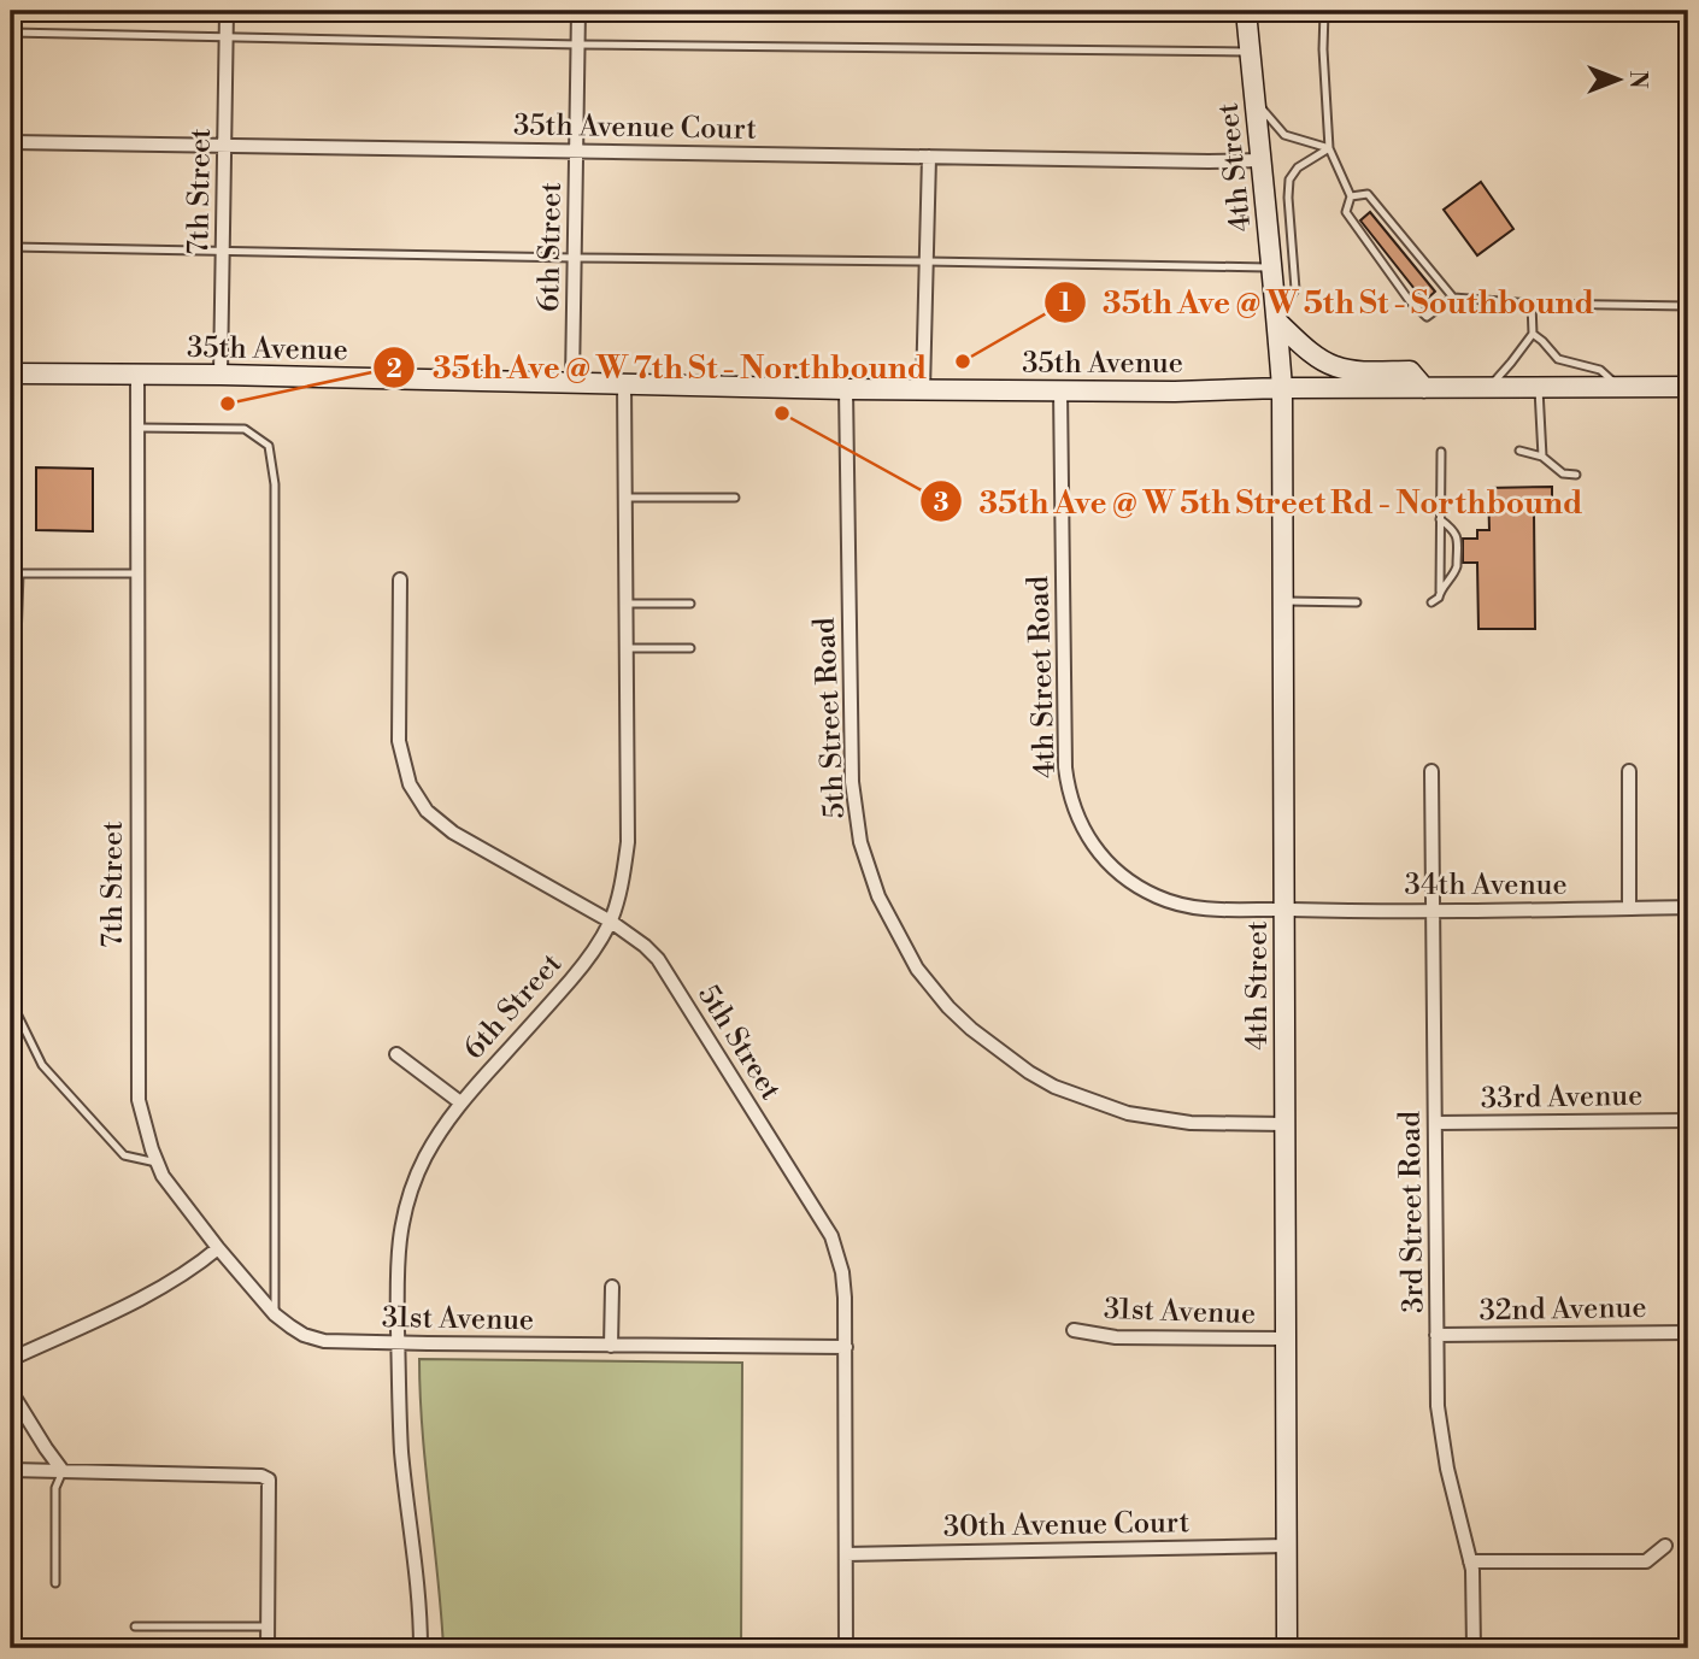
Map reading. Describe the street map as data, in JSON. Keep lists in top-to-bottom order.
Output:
{
  "streets": {
    "main road": ["4th Street", "35th Avenue"],
    "street": [
      "35th Avenue Court",
      "7th Street",
      "6th Street",
      "4th Street Road",
      "5th Street Road",
      "34th Avenue",
      "5th Street",
      "33rd Avenue",
      "3rd Street Road",
      "32nd Avenue",
      "31st Avenue",
      "30th Avenue Court"
    ]
  },
  "crossings": [
    ["35th Avenue Court", "4th Street"],
    ["35th Avenue Court", "7th Street"],
    ["35th Avenue Court", "6th Street"],
    ["4th Street", "35th Avenue"],
    ["4th Street", "4th Street Road"],
    ["4th Street", "5th Street Road"],
    ["4th Street", "34th Avenue"],
    ["4th Street", "31st Avenue"],
    ["4th Street", "30th Avenue Court"],
    ["7th Street", "35th Avenue"],
    ["7th Street", "31st Avenue"],
    ["6th Street", "35th Avenue"],
    ["6th Street", "5th Street"],
    ["6th Street", "31st Avenue"],
    ["35th Avenue", "4th Street Road"],
    ["35th Avenue", "5th Street Road"],
    ["4th Street Road", "34th Avenue"],
    ["34th Avenue", "3rd Street Road"],
    ["5th Street", "31st Avenue"],
    ["5th Street", "30th Avenue Court"],
    ["33rd Avenue", "3rd Street Road"],
    ["3rd Street Road", "32nd Avenue"]
  ],
  "places": ["35th Ave @ W 5th St - Southbound", "35th Ave @ W 7th St - Northbound", "35th Ave @ W 5th Street Rd - Northbound"],
  "north": "right"
}
